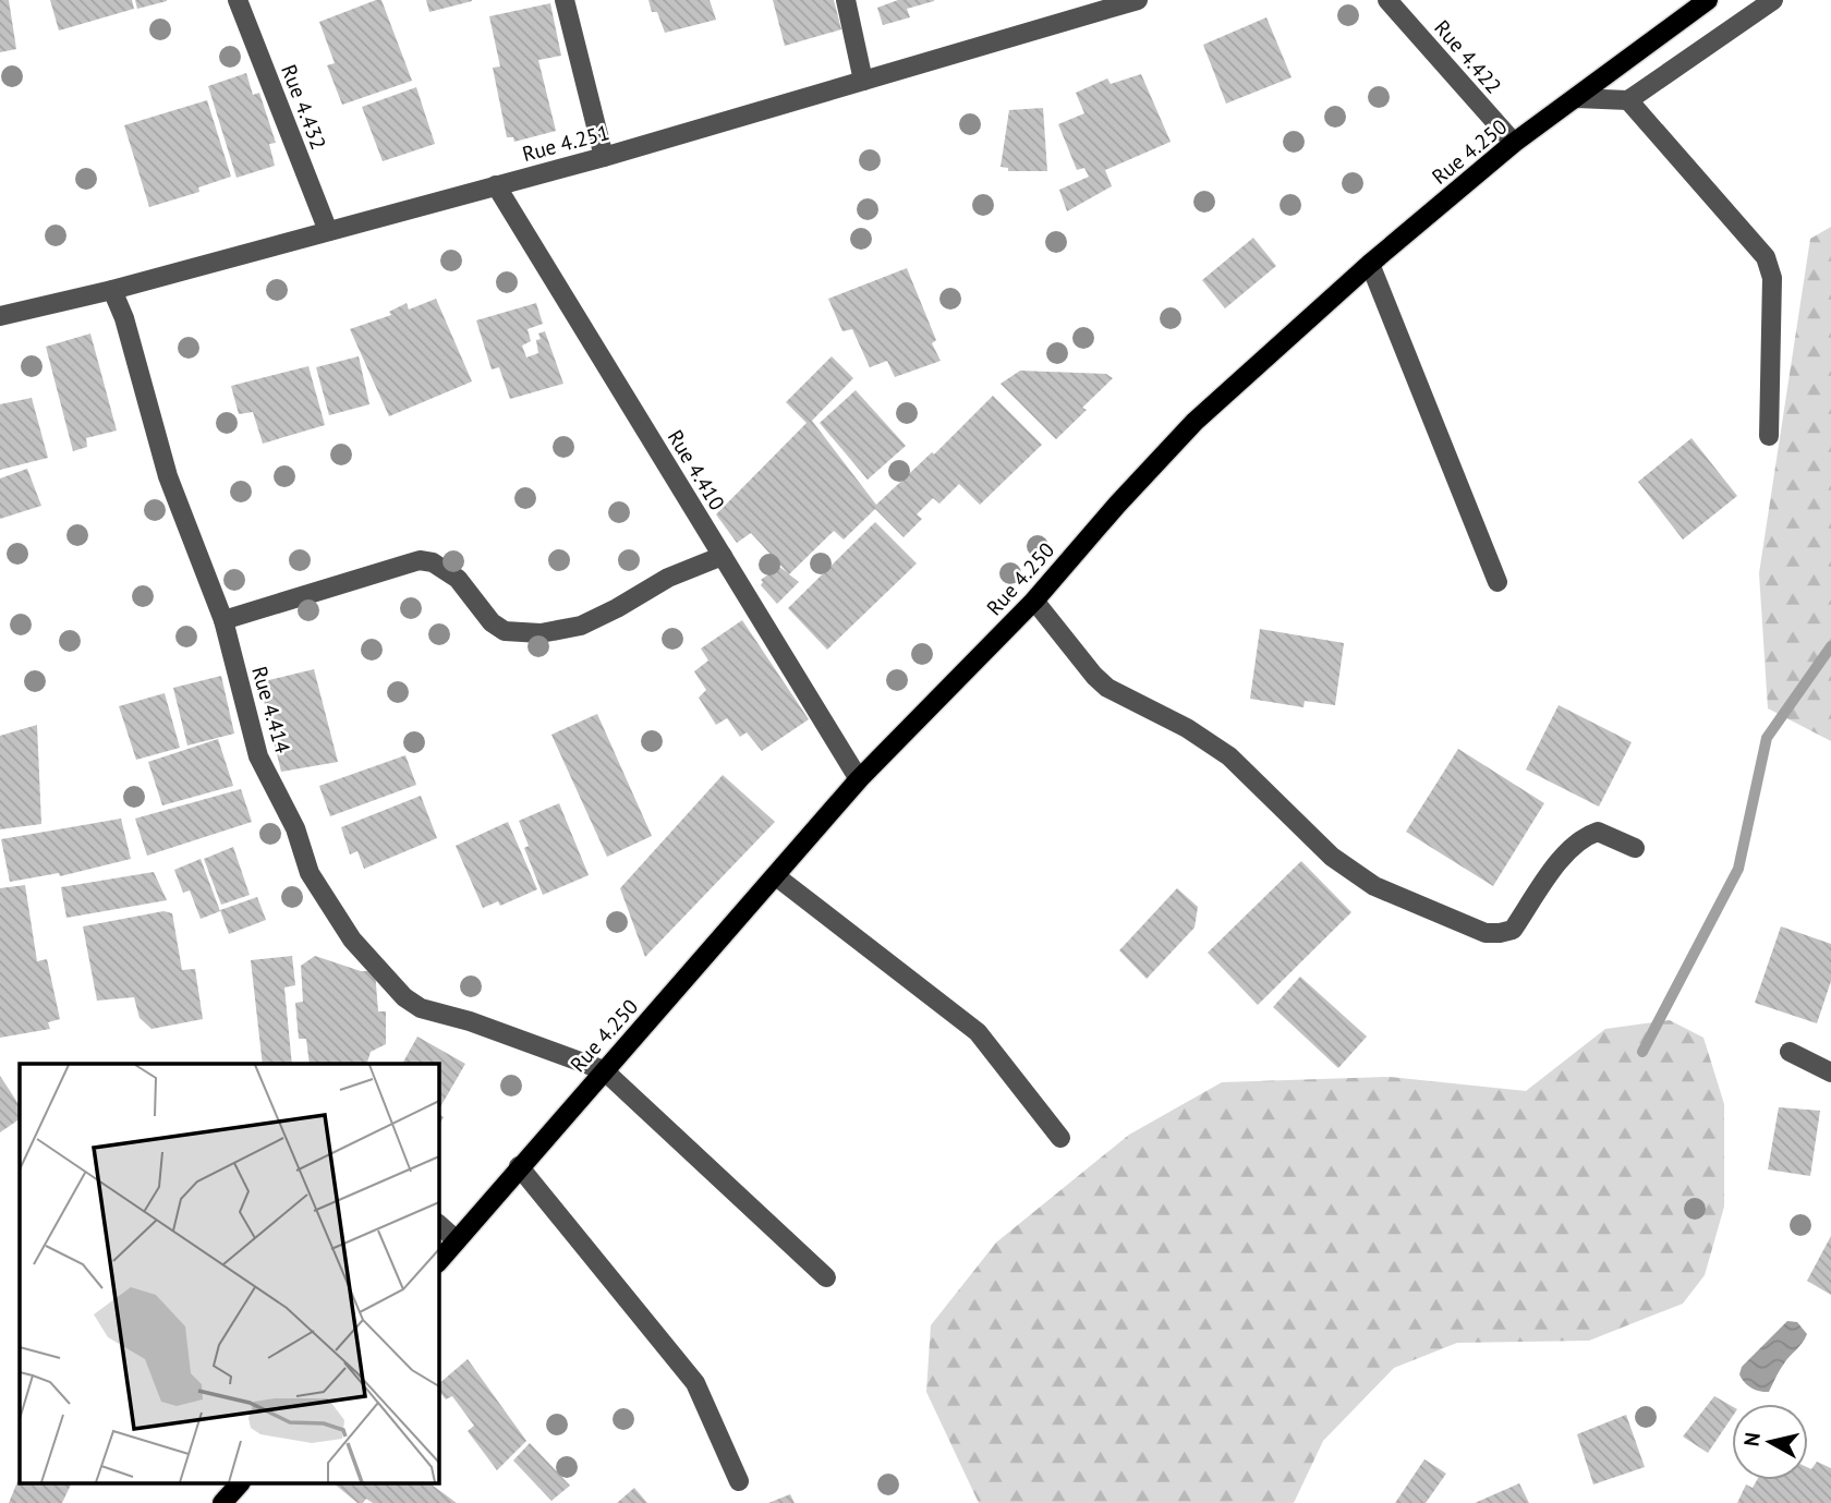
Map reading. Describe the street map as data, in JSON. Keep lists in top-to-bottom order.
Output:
{
  "streets": {
    "main road": ["Rue 4.250"],
    "street": [
      "Rue 4.422",
      "Rue 4.432",
      "Rue 4.251",
      "Rue 4.410",
      "Rue 4.414"
    ]
  },
  "crossings": [
    ["Rue 4.422", "Rue 4.250"],
    ["Rue 4.432", "Rue 4.251"],
    ["Rue 4.251", "Rue 4.410"],
    ["Rue 4.251", "Rue 4.414"],
    ["Rue 4.250", "Rue 4.410"],
    ["Rue 4.250", "Rue 4.414"]
  ],
  "north": "left"
}
